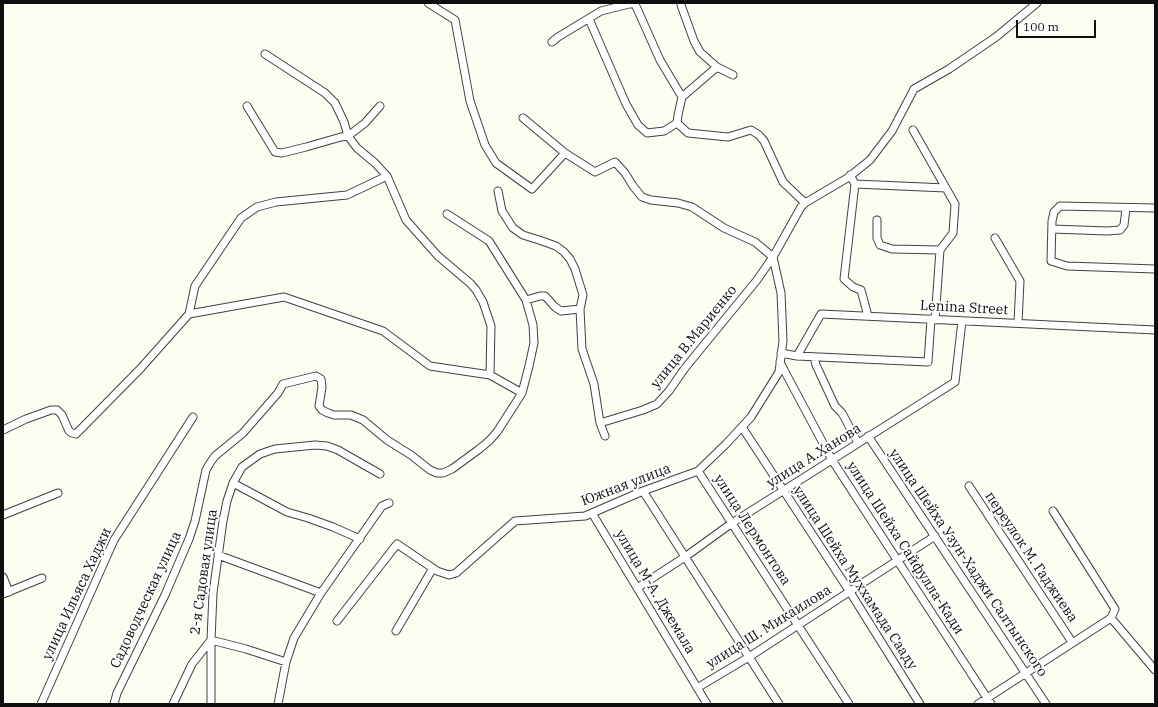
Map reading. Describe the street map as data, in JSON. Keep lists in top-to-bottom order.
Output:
{
  "streets": {
    "street": [
      "Lenina Street",
      "улица В.Мариенко",
      "улица А.Ханова",
      "Южная улица",
      "улица Лермонтова",
      "улица Шейха Сайфулла-Кади",
      "переулок М. Гаджиева",
      "улица Шейха Узун-Хаджи Салтынского",
      "2-я Садовая улица",
      "улица Шейха Муххамада Сааду",
      "улица М-А. Джемала",
      "улица Ильяса Хаджи",
      "Садоводческая улица",
      "улица Ш. Микаилова"
    ]
  },
  "crossings": [
    ["Lenina Street", "улица А.Ханова"],
    ["улица В.Мариенко", "Южная улица"],
    ["улица А.Ханова", "улица Лермонтова"],
    ["улица А.Ханова", "улица Шейха Сайфулла-Кади"],
    ["улица А.Ханова", "улица Шейха Узун-Хаджи Салтынского"],
    ["улица А.Ханова", "улица Шейха Муххамада Сааду"],
    ["улица А.Ханова", "улица М-А. Джемала"],
    ["Южная улица", "улица Лермонтова"],
    ["Южная улица", "улица Шейха Сайфулла-Кади"],
    ["Южная улица", "улица Шейха Муххамада Сааду"],
    ["Южная улица", "улица М-А. Джемала"],
    ["улица Лермонтова", "улица Ш. Микаилова"],
    ["улица Шейха Сайфулла-Кади", "улица Ш. Микаилова"],
    ["улица Шейха Узун-Хаджи Салтынского", "улица Ш. Микаилова"],
    ["улица Шейха Муххамада Сааду", "улица Ш. Микаилова"],
    ["улица М-А. Джемала", "улица Ш. Микаилова"]
  ],
  "scale_bar": "100 m"
}
